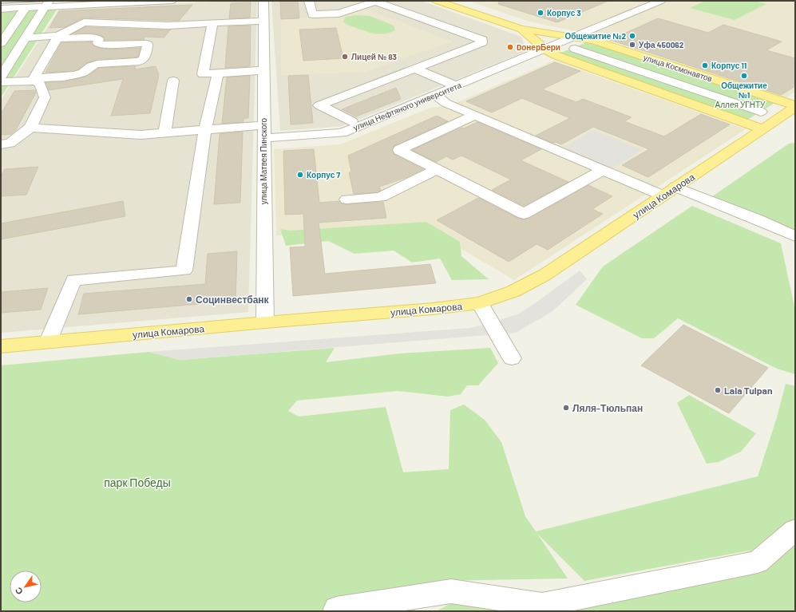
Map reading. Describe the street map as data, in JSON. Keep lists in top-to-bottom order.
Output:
{
  "streets": {
    "main road": ["улица Космонавтов", "улица Комарова"],
    "street": ["улица Нефтяного университета", "улица Матвея Пинского"]
  },
  "crossings": [
    ["улица Космонавтов", "улица Нефтяного университета"],
    ["улица Космонавтов", "улица Комарова"],
    ["улица Нефтяного университета", "улица Матвея Пинского"],
    ["улица Матвея Пинского", "улица Комарова"]
  ],
  "parks": ["Аллея УГНТУ", "парк Победы"],
  "places": [
    "Корпус 3",
    "Общежитие №2",
    "Уфа 450062",
    "DонерБери",
    "Лицей № 83",
    "Корпус 11",
    "Общежитие №1",
    "Корпус 7",
    "Социнвестбанк",
    "Lala Tulpan",
    "Ляля-Тюльпан"
  ],
  "north": "bottom left"
}
